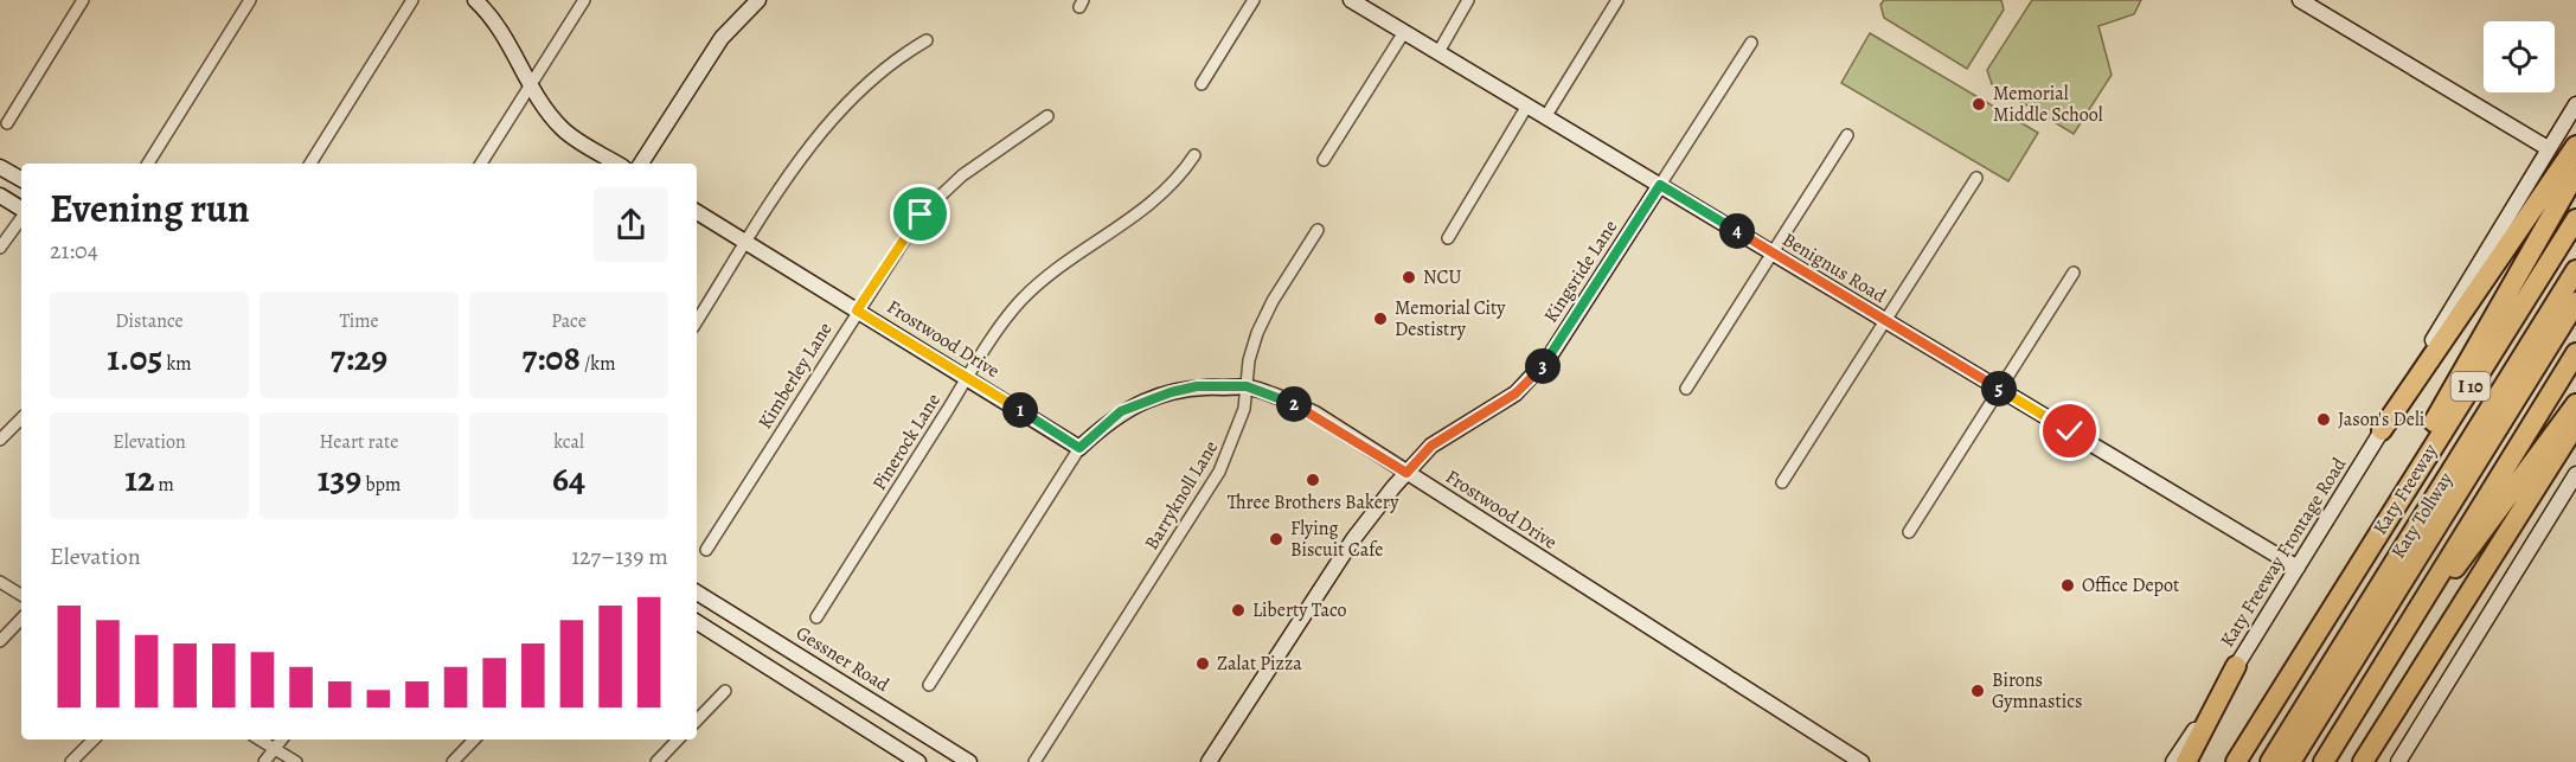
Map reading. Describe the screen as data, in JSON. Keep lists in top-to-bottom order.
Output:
{
  "streets": {
    "highway": ["I 10", "Katy Freeway", "Katy Tollway"],
    "street": [
      "Benignus Road",
      "Kingsride Lane",
      "Frostwood Drive",
      "Kimberley Lane",
      "Pinerock Lane",
      "Barryknoll Lane",
      "Katy Freeway Frontage Road",
      "Gessner Road"
    ]
  },
  "crossings": [
    ["Benignus Road", "Kingsride Lane"],
    ["Benignus Road", "Katy Freeway Frontage Road"],
    ["Kingsride Lane", "Frostwood Drive"],
    ["Frostwood Drive", "Kimberley Lane"],
    ["Frostwood Drive", "Pinerock Lane"],
    ["Frostwood Drive", "Barryknoll Lane"]
  ],
  "places": [
    "Memorial Middle School",
    "NCU",
    "Memorial City Destistry",
    "Jason's Deli",
    "Three Brothers Bakery",
    "Flying Biscuit Cafe",
    "Office Depot",
    "Liberty Taco",
    "Zalat Pizza",
    "Birons Gymnastics"
  ],
  "page": {
    "heading": ["Evening run", "21:04"],
    "pins": [
      "4",
      "3",
      "5",
      "2",
      "1"
    ],
    "stats": [
      ["Distance", "1.05 km"],
      ["Time", "7:29"],
      ["Pace", "7:08 /km"],
      ["Elevation", "12 m"],
      ["Heart rate", "139 bpm"],
      ["kcal", "64"]
    ],
    "chart": ["Elevation", "127–139 m"]
  }
}
